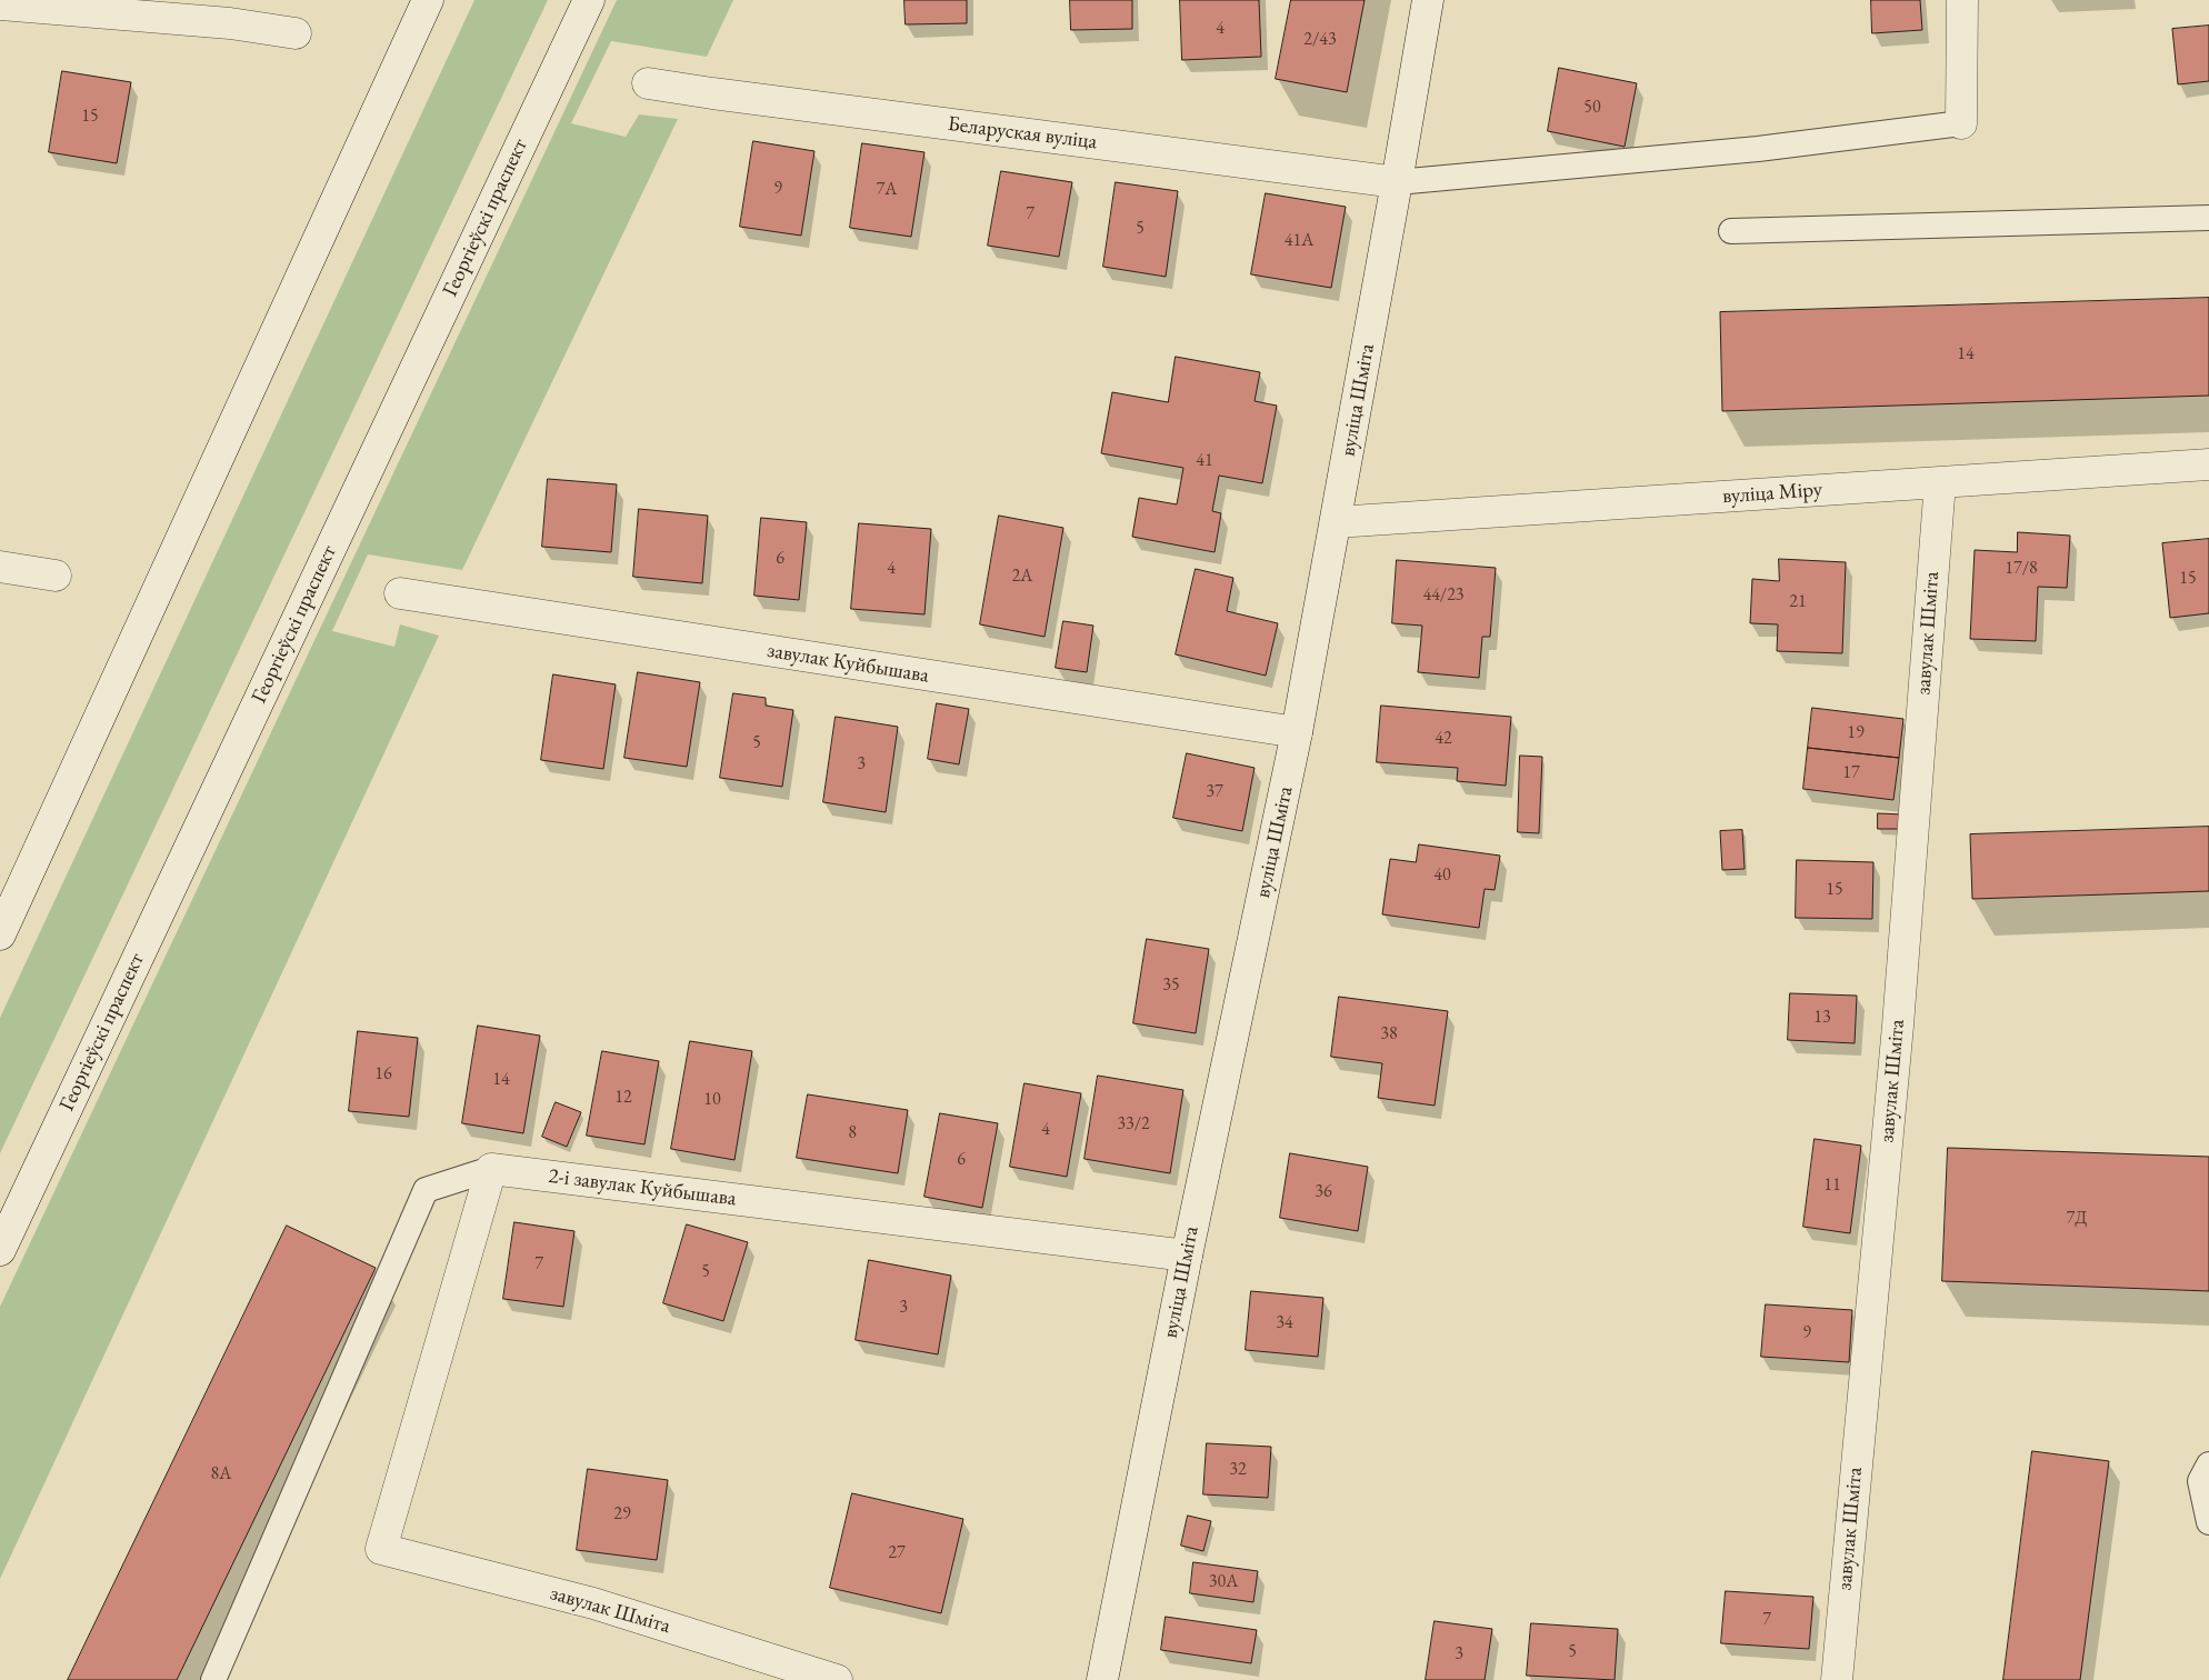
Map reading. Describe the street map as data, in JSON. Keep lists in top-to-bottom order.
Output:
{
  "streets": {
    "street": [
      "Беларуская вуліца",
      "Георгіеўскі праспект",
      "вуліца Шміта",
      "вуліца Міру",
      "завулак Шміта",
      "завулак Куйбышава",
      "2-і завулак Куйбышава"
    ]
  },
  "crossings": [
    ["Беларуская вуліца", "вуліца Шміта"],
    ["вуліца Шміта", "вуліца Міру"],
    ["вуліца Шміта", "завулак Куйбышава"],
    ["вуліца Шміта", "2-і завулак Куйбышава"],
    ["вуліца Міру", "завулак Шміта"],
    ["завулак Шміта", "2-і завулак Куйбышава"]
  ],
  "house_numbers": [
    "4",
    "2/43",
    "50",
    "15",
    "9",
    "7А",
    "7",
    "5",
    "41А",
    "14",
    "41",
    "6",
    "4",
    "17/8",
    "2А",
    "15",
    "44/23",
    "21",
    "19",
    "42",
    "5",
    "3",
    "17",
    "37",
    "40",
    "15",
    "35",
    "13",
    "38",
    "16",
    "14",
    "12",
    "10",
    "33/2",
    "4",
    "8",
    "6",
    "11",
    "36",
    "7Д",
    "7",
    "5",
    "3",
    "34",
    "9",
    "32",
    "8А",
    "29",
    "27",
    "30А",
    "7",
    "5",
    "3"
  ]
}
